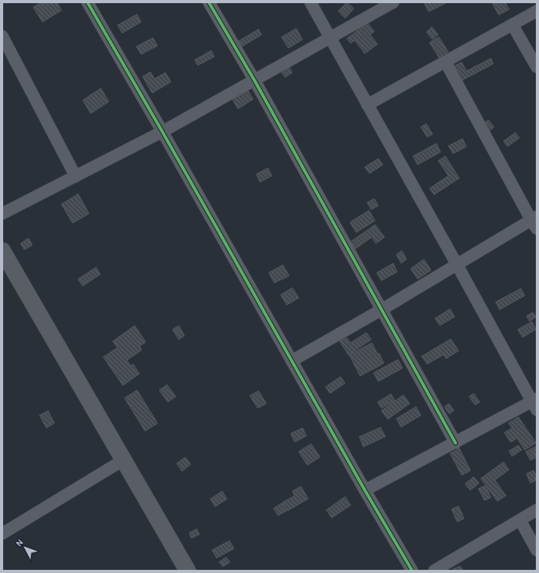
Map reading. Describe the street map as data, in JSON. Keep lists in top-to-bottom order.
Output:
{
  "north": "top left"
}
